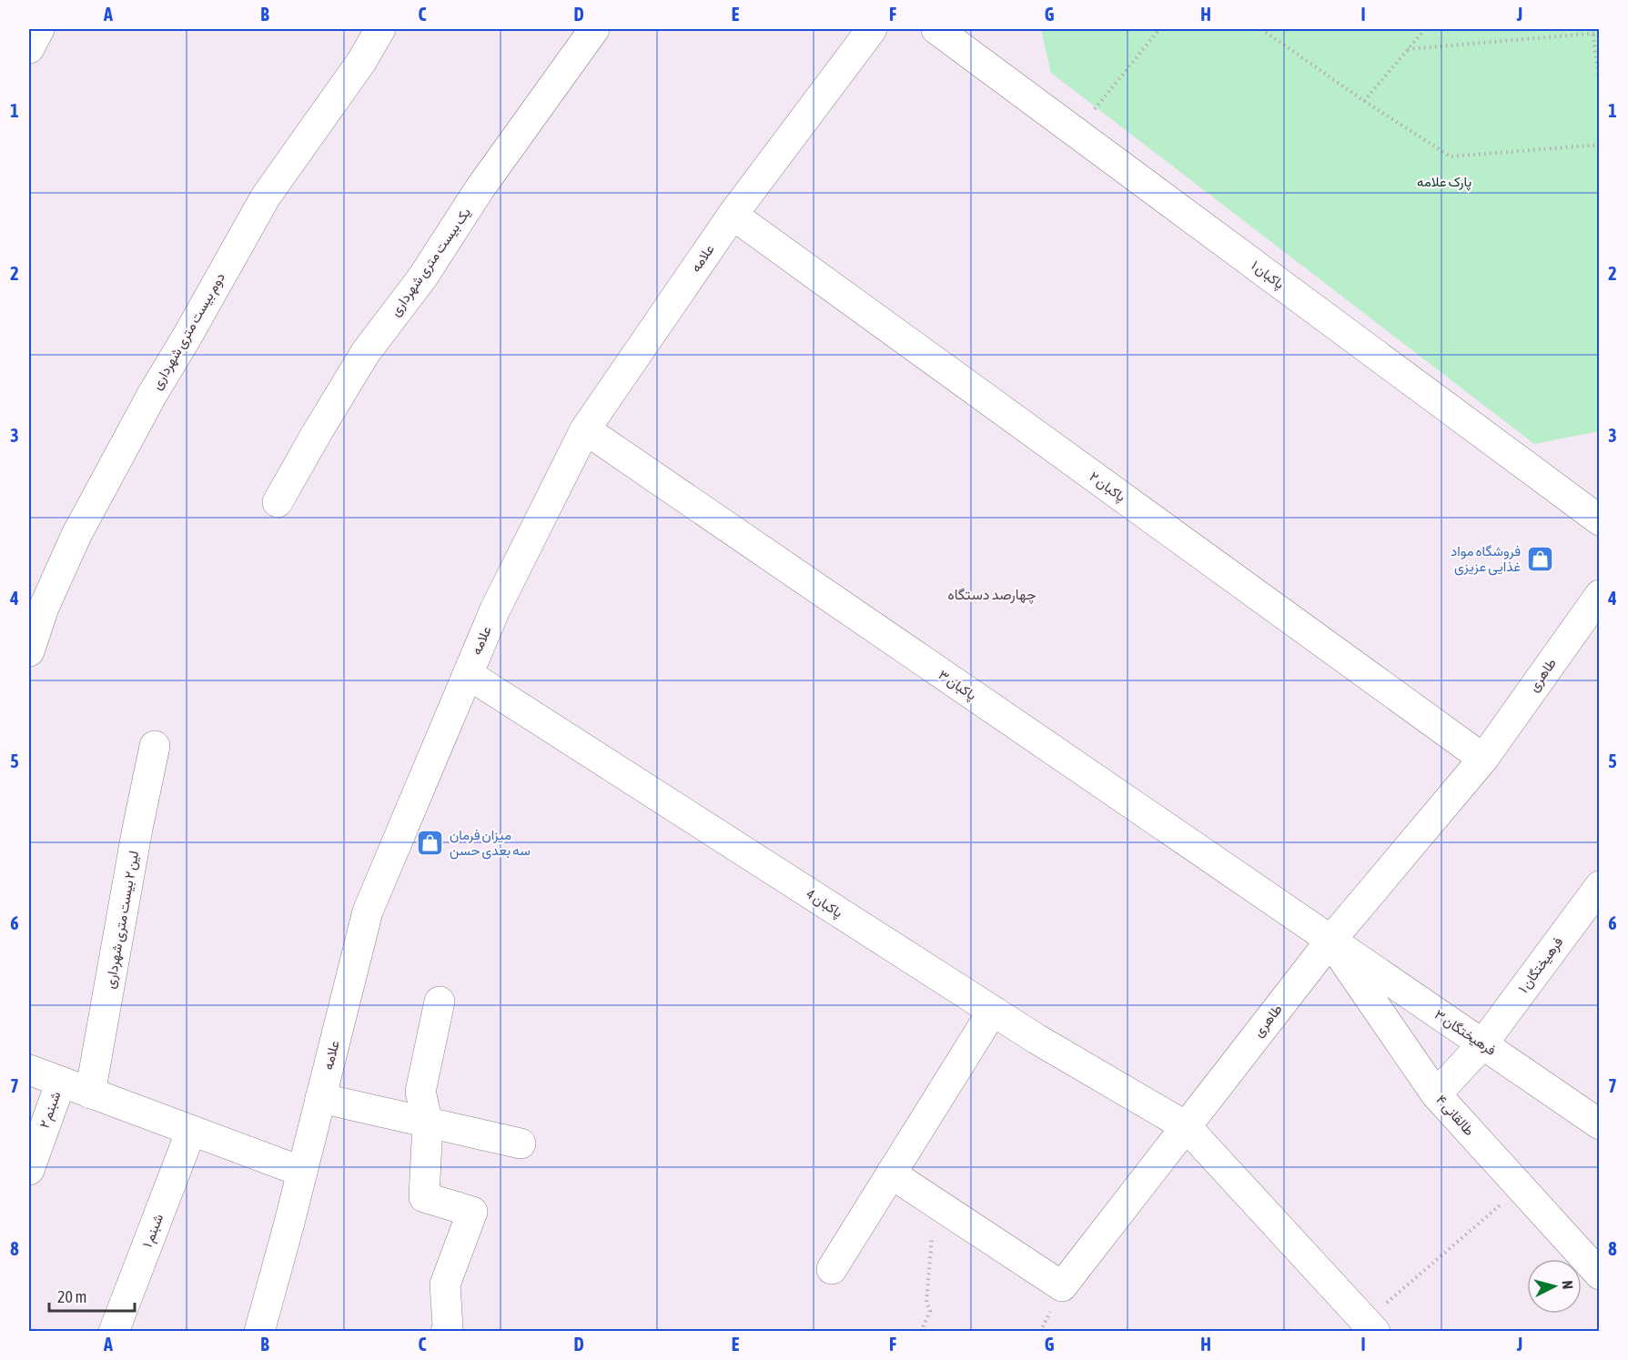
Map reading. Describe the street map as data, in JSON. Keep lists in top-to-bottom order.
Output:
{
  "streets": {
    "street": [
      "علامه",
      "یک بیست متری شهرداری",
      "پاکبان ۱",
      "دوم بیست متری شهرداری",
      "پاکبان ۲",
      "طاهری",
      "پاکبان ۳",
      "پاکبان 4",
      "لین ۲ بیست متری شهرداری",
      "فرهیختگان ۱",
      "فرهیختگان ۳",
      "شبنم ۲",
      "طالقانی ۴",
      "شبنم ۱"
    ]
  },
  "crossings": [
    ["علامه", "پاکبان ۲"],
    ["علامه", "پاکبان ۳"],
    ["علامه", "پاکبان 4"],
    ["پاکبان ۲", "طاهری"],
    ["طاهری", "پاکبان ۳"],
    ["طاهری", "پاکبان 4"],
    ["طاهری", "فرهیختگان ۳"],
    ["طاهری", "طالقانی ۴"],
    ["پاکبان ۳", "فرهیختگان ۳"],
    ["پاکبان ۳", "طالقانی ۴"],
    ["فرهیختگان ۱", "فرهیختگان ۳"],
    ["فرهیختگان ۱", "طالقانی ۴"],
    ["فرهیختگان ۳", "طالقانی ۴"]
  ],
  "districts": ["چهارصد دستگاه"],
  "parks": ["پارک علامه"],
  "places": {
    "shop": ["فروشگاه مواد غذایی عزیزی", "میزان فرمان سه بعدی حسن"]
  },
  "scale_bar": "20 m",
  "north": "right",
  "grid": {
    "columns": [
      "A",
      "B",
      "C",
      "D",
      "E",
      "F",
      "G",
      "H",
      "I",
      "J"
    ],
    "rows": [
      "1",
      "2",
      "3",
      "4",
      "5",
      "6",
      "7",
      "8"
    ]
  }
}
